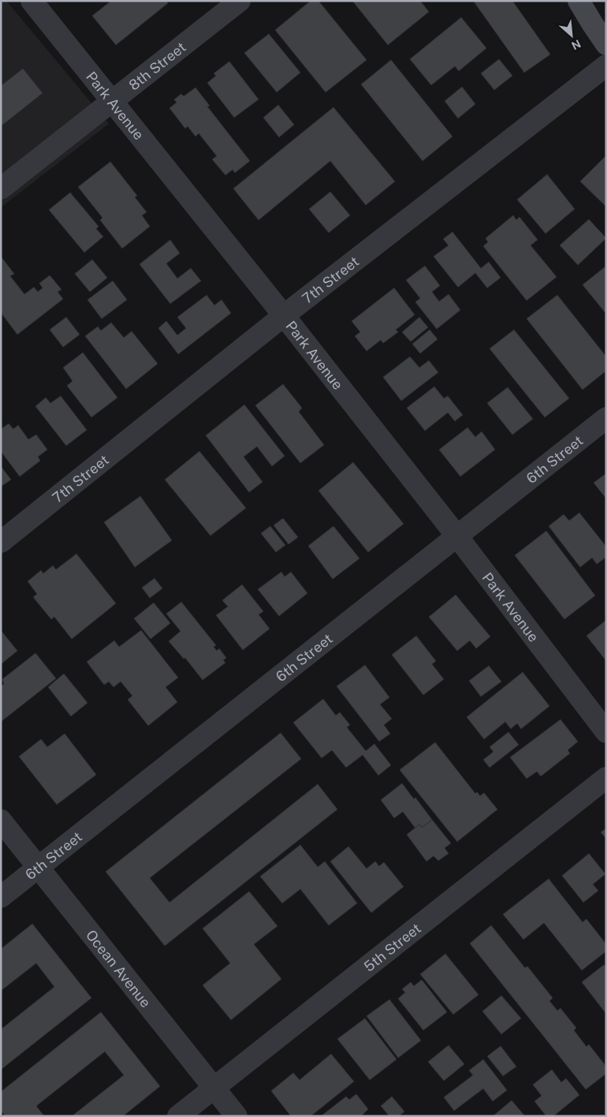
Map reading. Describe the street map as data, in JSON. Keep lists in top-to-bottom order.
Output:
{
  "streets": {
    "street": [
      "8th Street",
      "Park Avenue",
      "7th Street",
      "6th Street",
      "5th Street",
      "Ocean Avenue"
    ]
  },
  "crossings": [
    ["8th Street", "Park Avenue"],
    ["Park Avenue", "7th Street"],
    ["Park Avenue", "6th Street"],
    ["6th Street", "Ocean Avenue"],
    ["5th Street", "Ocean Avenue"]
  ],
  "north": "bottom right"
}
